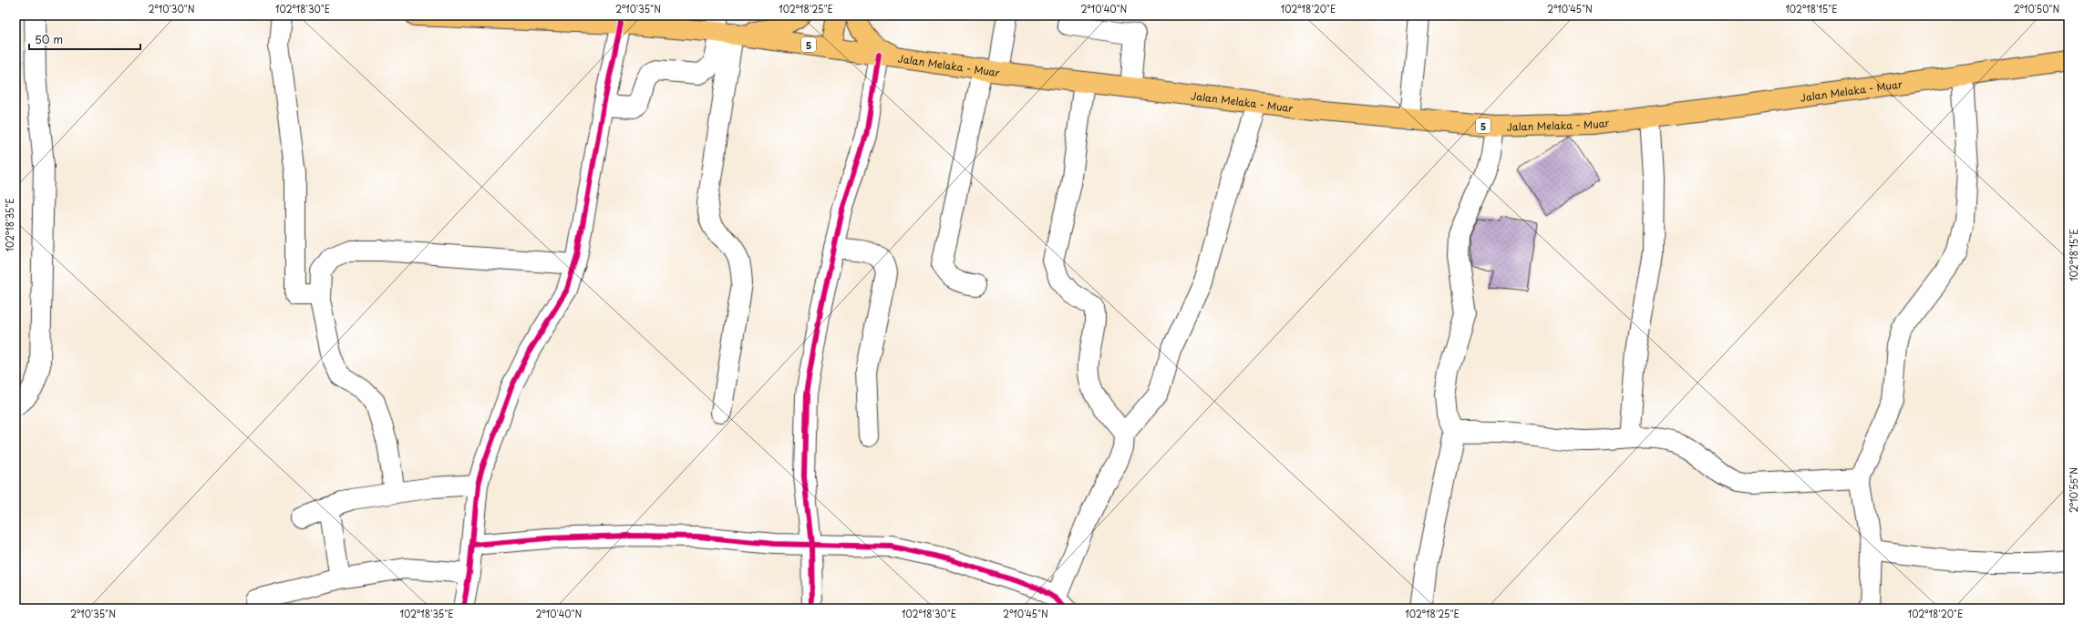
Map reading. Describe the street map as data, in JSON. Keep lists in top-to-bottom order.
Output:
{
  "streets": {
    "main road": ["5", "Jalan Melaka - Muar"]
  },
  "scale_bar": "50 m",
  "coordinates": [
    "2°10'30\"N",
    "102°18'30\"E",
    "2°10'35\"N",
    "102°18'25\"E",
    "2°10'40\"N",
    "102°18'20\"E",
    "2°10'45\"N",
    "102°18'15\"E",
    "2°10'50\"N",
    "102°18'35\"E",
    "2°10'55\"N"
  ]
}
